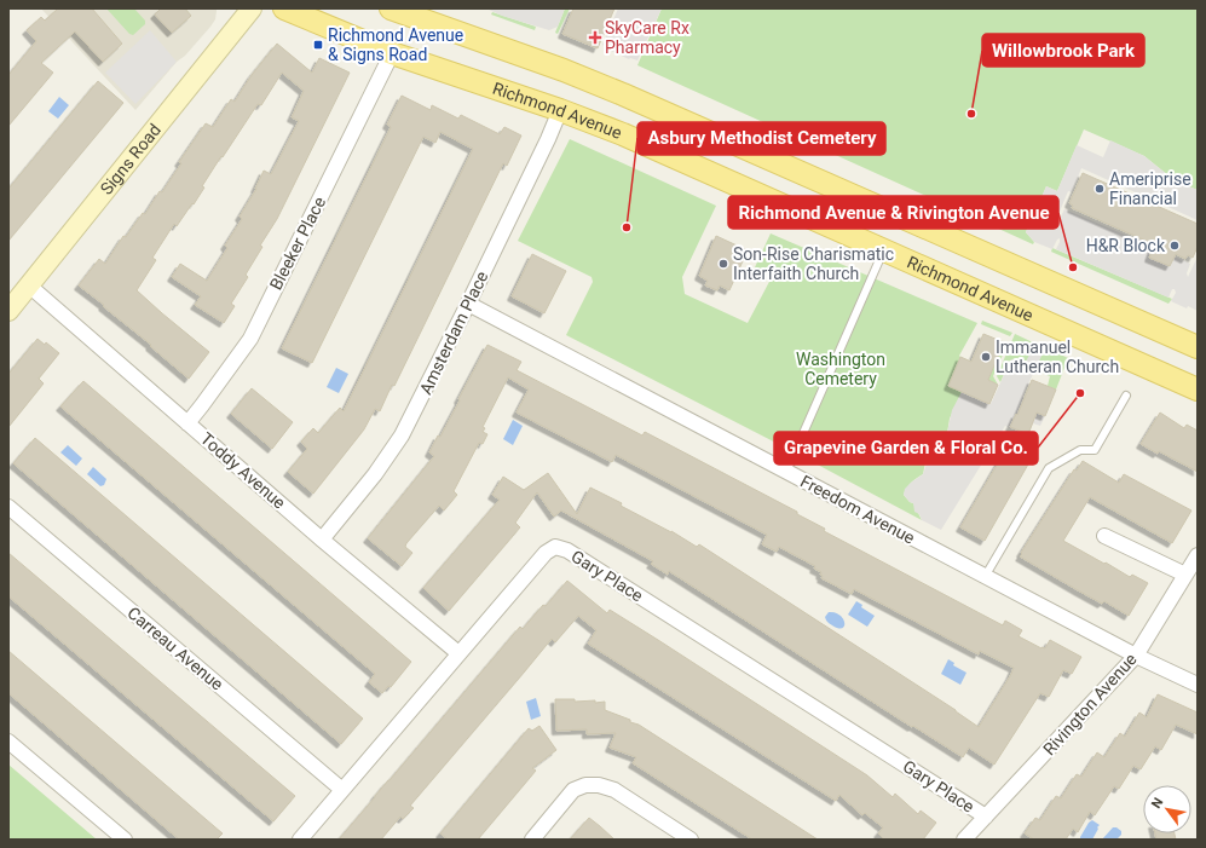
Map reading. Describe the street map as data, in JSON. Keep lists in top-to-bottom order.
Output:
{
  "streets": {
    "main road": ["Richmond Avenue"],
    "street": [
      "Signs Road",
      "Bleeker Place",
      "Amsterdam Place",
      "Toddy Avenue",
      "Freedom Avenue",
      "Gary Place",
      "Carreau Avenue",
      "Rivington Avenue"
    ]
  },
  "crossings": [
    ["Richmond Avenue", "Bleeker Place"],
    ["Richmond Avenue", "Amsterdam Place"],
    ["Signs Road", "Toddy Avenue"],
    ["Bleeker Place", "Toddy Avenue"],
    ["Amsterdam Place", "Toddy Avenue"],
    ["Amsterdam Place", "Freedom Avenue"],
    ["Toddy Avenue", "Gary Place"],
    ["Freedom Avenue", "Rivington Avenue"],
    ["Gary Place", "Carreau Avenue"],
    ["Gary Place", "Rivington Avenue"]
  ],
  "parks": ["Washington Cemetery"],
  "places": {
    "health": ["SkyCare Rx Pharmacy"],
    "transit": ["Richmond Avenue & Signs Road"],
    "other": [
      "Willowbrook Park",
      "Ameriprise Financial",
      "Asbury Methodist Cemetery",
      "H&R Block",
      "Son-Rise Charismatic Interfaith Church",
      "Richmond Avenue & Rivington Avenue",
      "Immanuel Lutheran Church",
      "Grapevine Garden & Floral Co."
    ]
  },
  "north": "top left"
}
